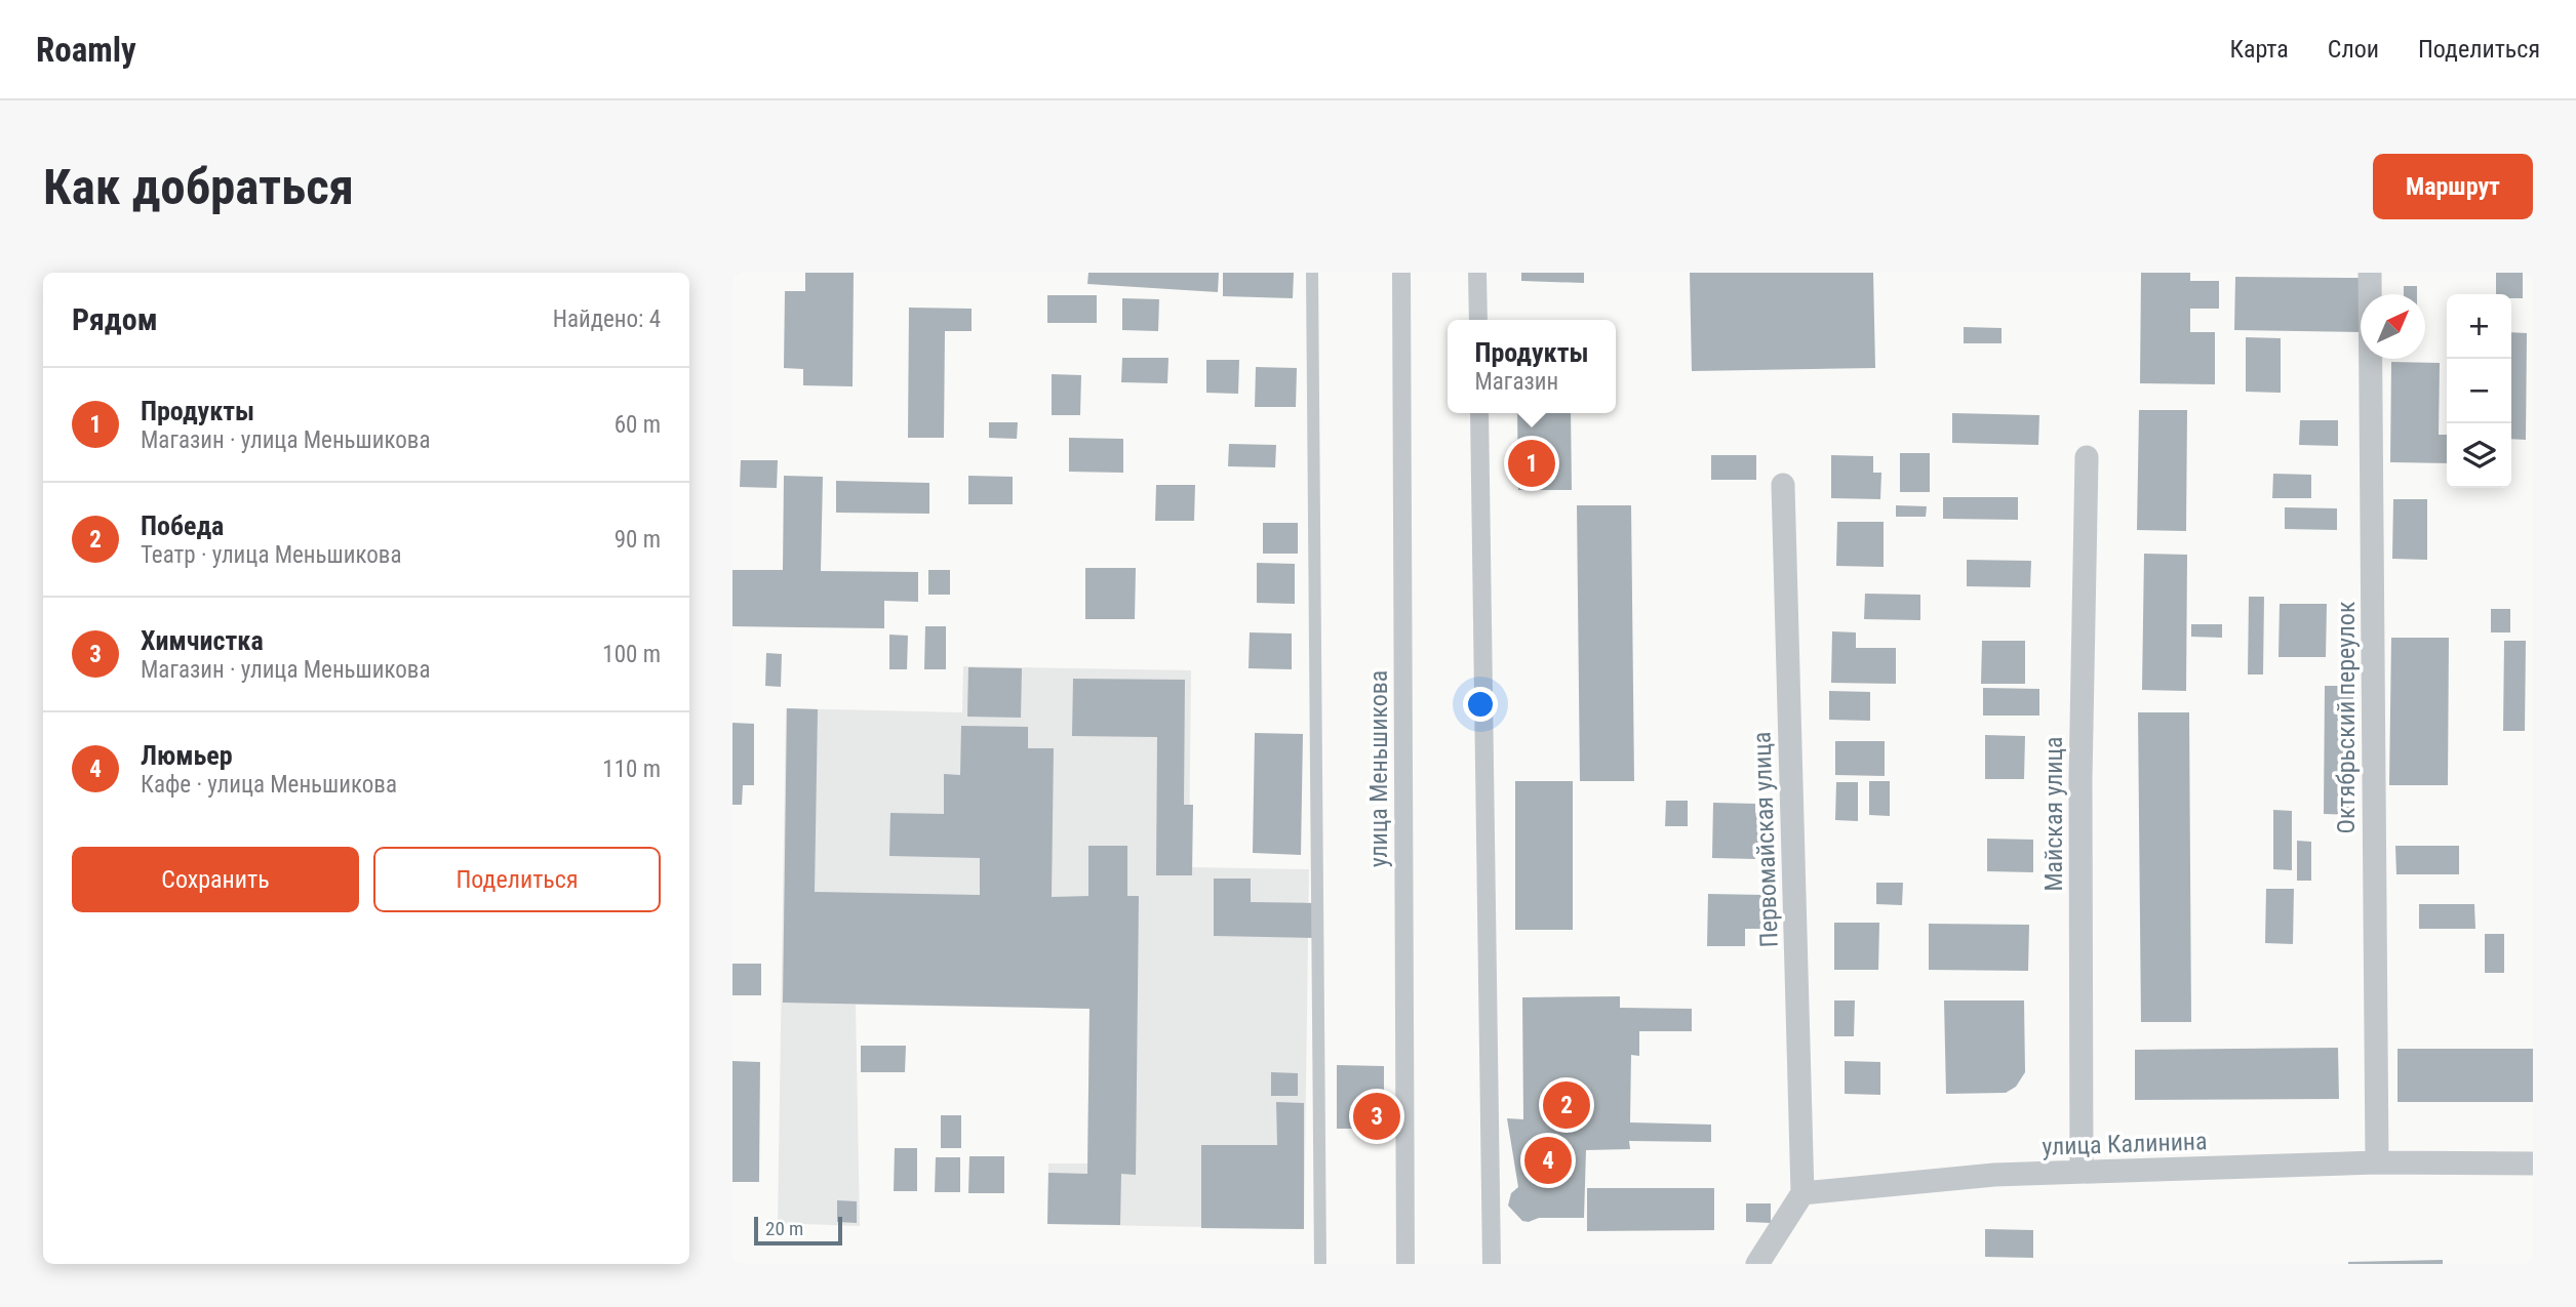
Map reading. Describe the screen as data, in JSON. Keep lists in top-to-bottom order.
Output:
{
  "streets": {
    "street": [
      "Октябрьский переулок",
      "улица Меньшикова",
      "Майская улица",
      "Первомайская улица",
      "улица Калинина"
    ]
  },
  "crossings": [
    ["Октябрьский переулок", "улица Калинина"],
    ["Майская улица", "улица Калинина"],
    ["Первомайская улица", "улица Калинина"]
  ],
  "scale_bar": "20 m",
  "north": "top right",
  "page": {
    "header": "Roamly",
    "nav": ["Карта", "Слои", "Поделиться"],
    "buttons": [
      "Маршрут",
      ["Сохранить", "Поделиться"]
    ],
    "title": "Как добраться",
    "heading": ["Рядом", "Найдено: 4"],
    "map_buttons": ["+", "−"],
    "popup": ["Продукты", "Магазин"],
    "list": [
      {
        "mark": "1",
        "name": "Продукты",
        "note": "Магазин · улица Меньшикова",
        "value": "60 m"
      },
      {
        "mark": "2",
        "name": "Победа",
        "note": "Театр · улица Меньшикова",
        "value": "90 m"
      },
      {
        "mark": "3",
        "name": "Химчистка",
        "note": "Магазин · улица Меньшикова",
        "value": "100 m"
      },
      {
        "mark": "4",
        "name": "Люмьер",
        "note": "Кафе · улица Меньшикова",
        "value": "110 m"
      }
    ],
    "pins": [
      "1",
      "2",
      "3",
      "4"
    ],
    "scale": "20 m"
  }
}
